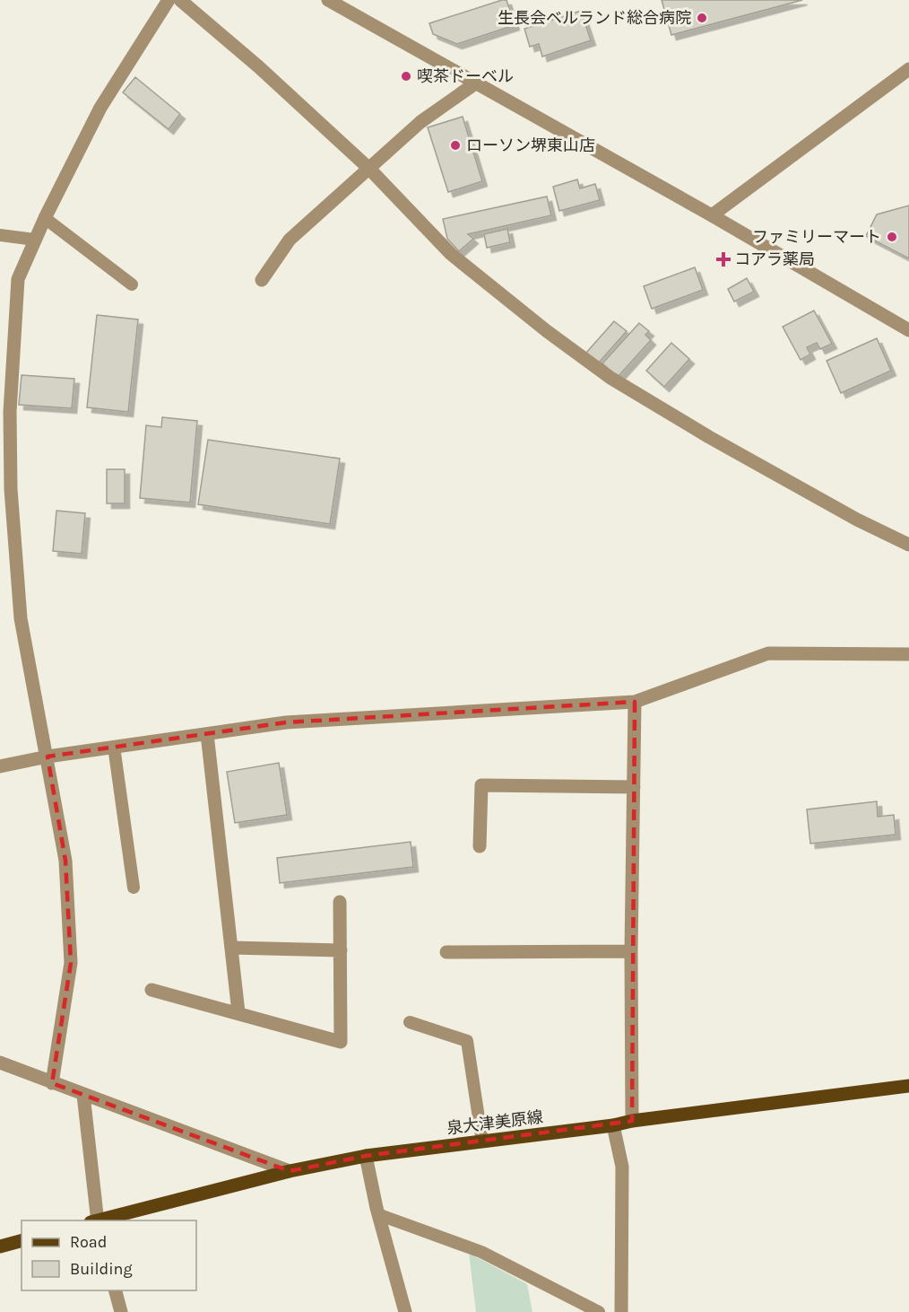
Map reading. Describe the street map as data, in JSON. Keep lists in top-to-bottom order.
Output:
{
  "streets": {
    "main road": ["泉大津美原線"]
  },
  "places": {
    "other": [
      "生長会ベルランド総合病院",
      "喫茶ドーベル",
      "ローソン堺東山店",
      "ファミリーマート"
    ],
    "health": ["コアラ薬局"]
  },
  "legend": ["Road", "Building"]
}
